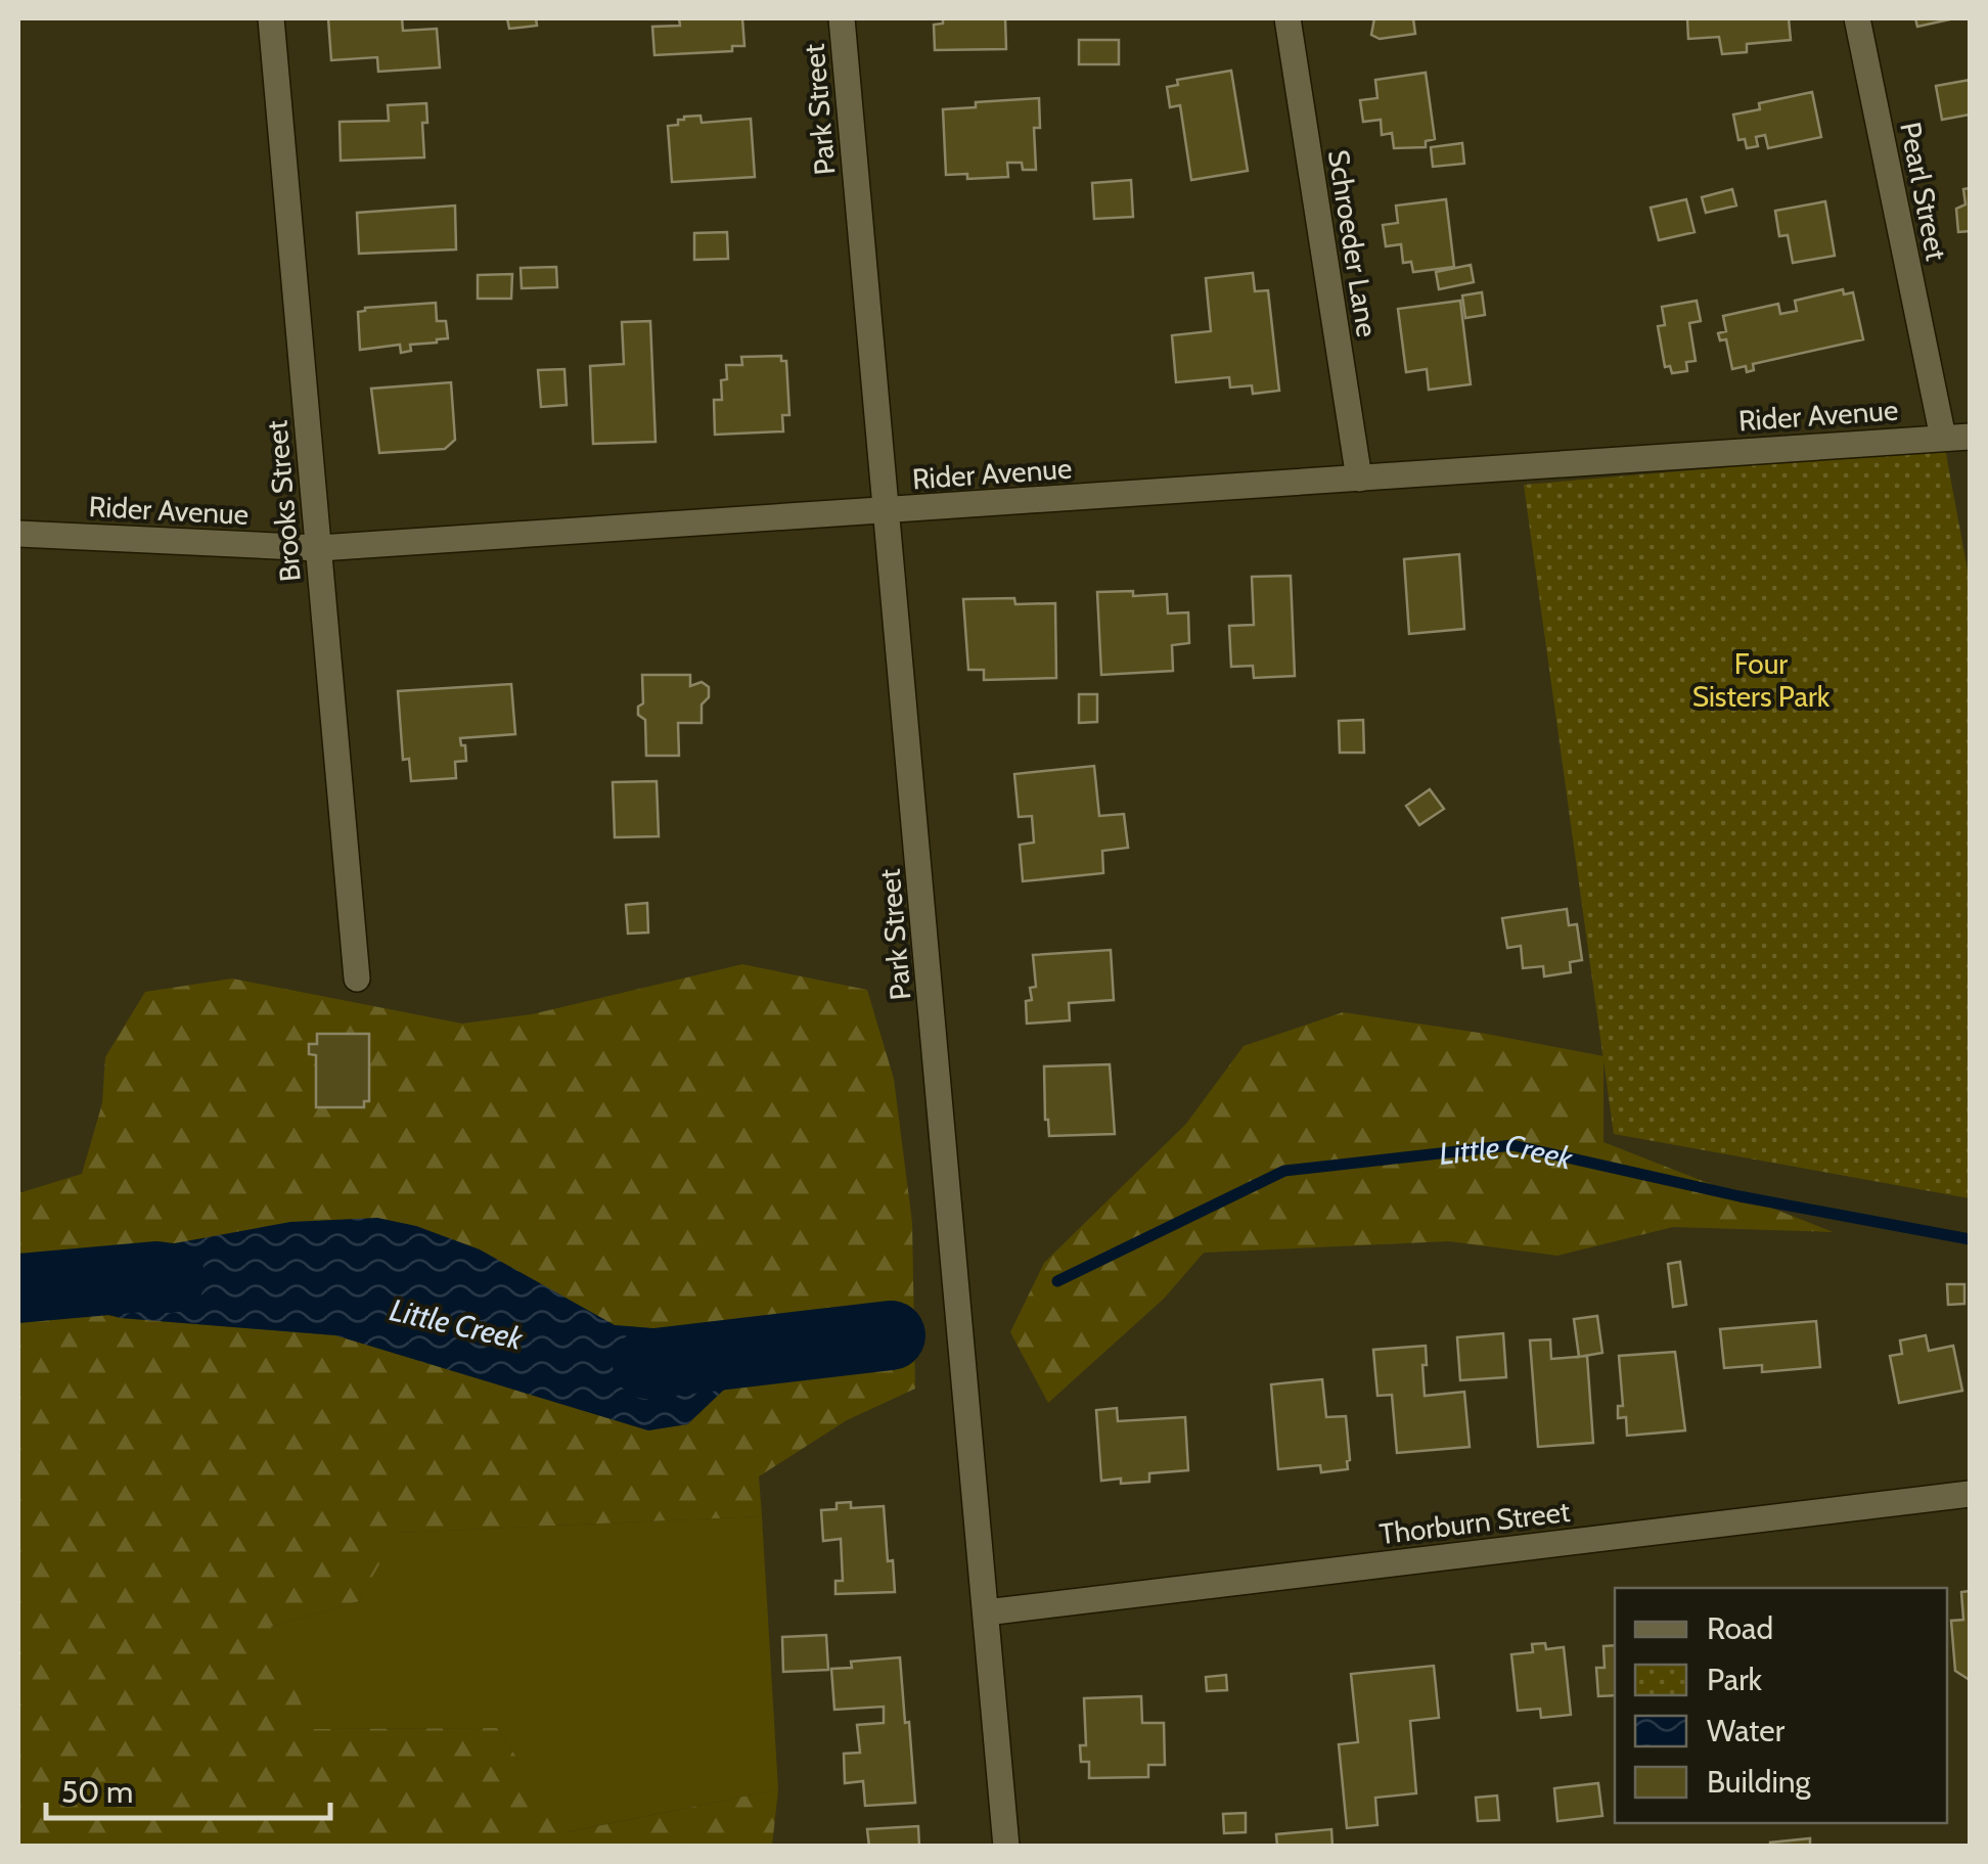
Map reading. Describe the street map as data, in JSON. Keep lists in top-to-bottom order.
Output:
{
  "streets": {
    "street": [
      "Park Street",
      "Pearl Street",
      "Schroeder Lane",
      "Rider Avenue",
      "Brooks Street",
      "Thorburn Street"
    ]
  },
  "crossings": [
    ["Park Street", "Rider Avenue"],
    ["Park Street", "Thorburn Street"],
    ["Pearl Street", "Rider Avenue"],
    ["Schroeder Lane", "Rider Avenue"],
    ["Rider Avenue", "Brooks Street"]
  ],
  "water": ["Little Creek"],
  "parks": ["Four Sisters Park"],
  "legend": [
    "Road",
    "Park",
    "Water",
    "Building"
  ],
  "scale_bar": "50 m"
}
